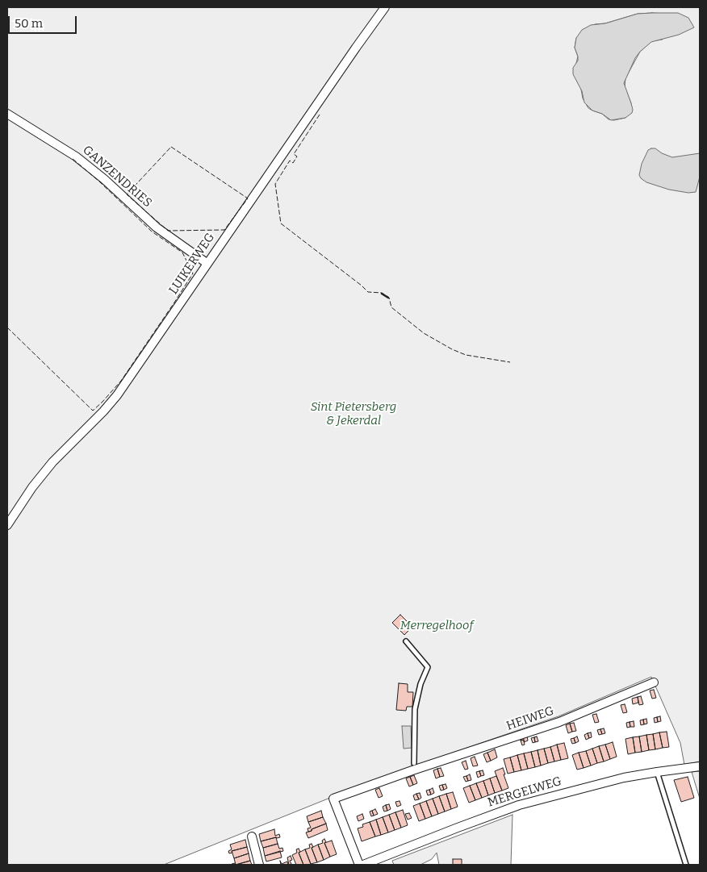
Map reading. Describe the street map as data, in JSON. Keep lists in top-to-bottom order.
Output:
{
  "streets": {
    "street": [
      "GANZENDRIES",
      "LUIKERWEG",
      "HEIWEG",
      "MERGELWEG"
    ]
  },
  "crossings": [
    ["GANZENDRIES", "LUIKERWEG"]
  ],
  "parks": ["Sint Pietersberg & Jekerdal", "Merregelhoof"],
  "scale_bar": "50 m"
}
